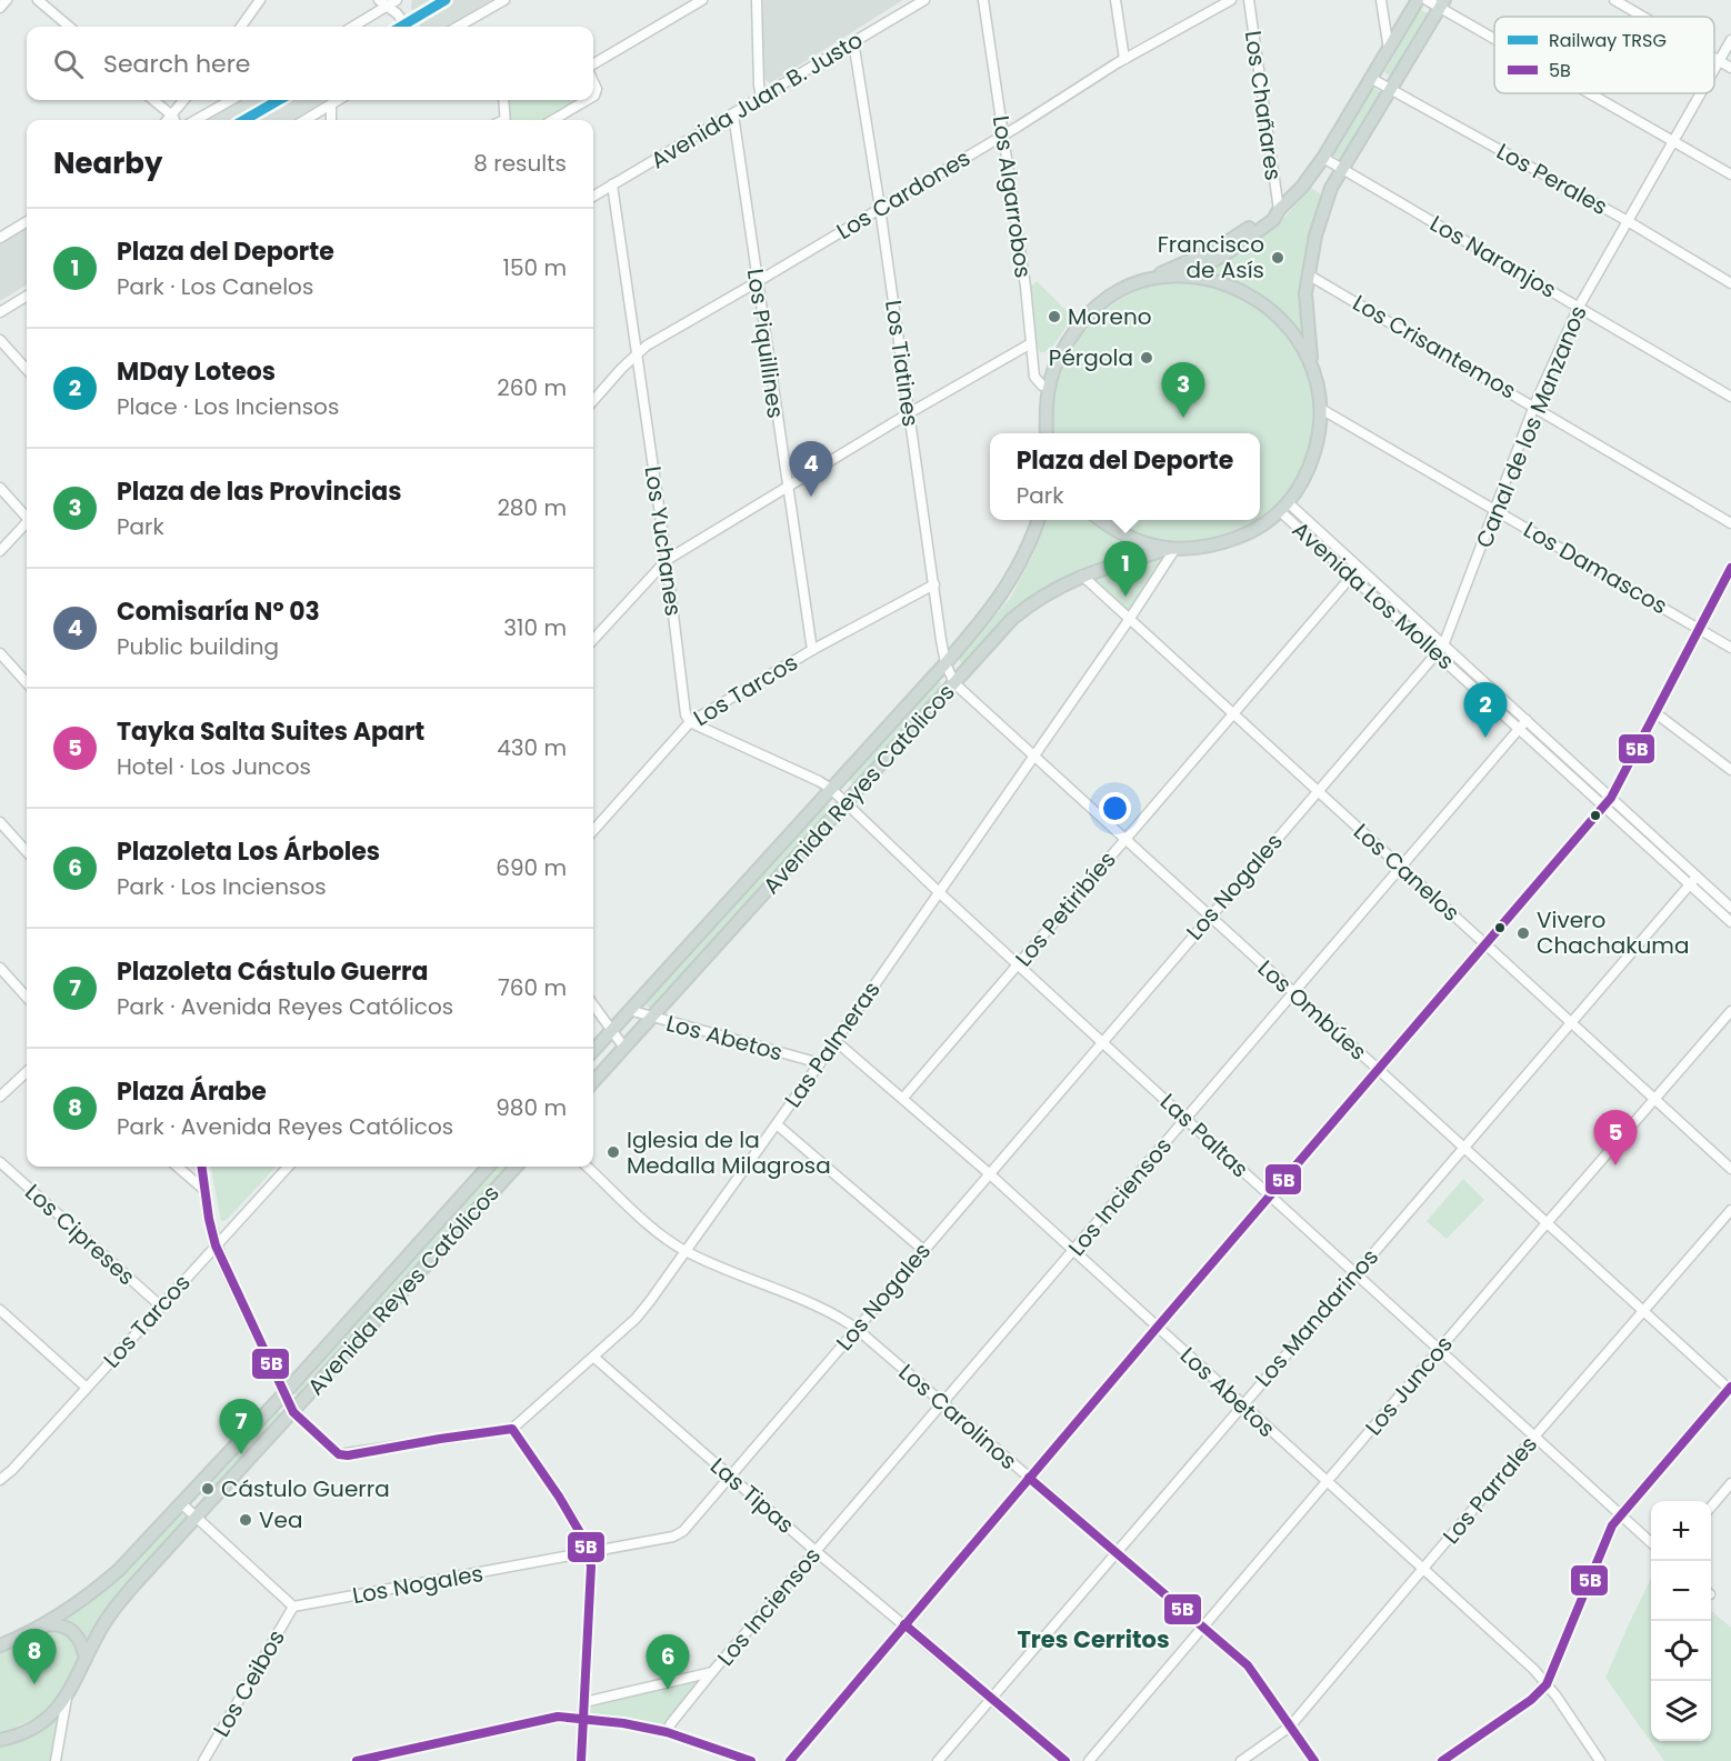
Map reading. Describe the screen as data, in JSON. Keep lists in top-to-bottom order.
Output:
{
  "streets": {
    "main road": ["Avenida Reyes Católicos"],
    "street": [
      "Avenida Juan B. Justo",
      "Los Chañares",
      "Los Perales",
      "Los Cardones",
      "Los Algarrobos",
      "Los Naranjos",
      "Los Piquillines",
      "Los Crisantemos",
      "Los Tiatines",
      "Canal de los Manzanos",
      "Los Yuchanes",
      "Los Damascos",
      "Avenida Los Molles",
      "Los Tarcos",
      "Los Canelos",
      "Los Nogales",
      "Los Petiribíes",
      "Los Ombúes",
      "Los Abetos",
      "Las Palmeras",
      "Las Paltas",
      "Los Inciensos",
      "Los Cipreses",
      "Los Mandarinos",
      "Los Juncos",
      "Los Carolinos",
      "Los Parrales",
      "Las Tipas",
      "Los Ceibos"
    ]
  },
  "crossings": [
    ["Avenida Juan B. Justo", "Los Piquillines"],
    ["Avenida Juan B. Justo", "Los Tiatines"],
    ["Avenida Juan B. Justo", "Los Yuchanes"],
    ["Los Perales", "Canal de los Manzanos"],
    ["Los Cardones", "Los Algarrobos"],
    ["Los Cardones", "Los Piquillines"],
    ["Los Cardones", "Los Tiatines"],
    ["Los Cardones", "Los Yuchanes"],
    ["Los Naranjos", "Canal de los Manzanos"],
    ["Los Piquillines", "Los Tarcos"],
    ["Los Crisantemos", "Canal de los Manzanos"],
    ["Los Tiatines", "Los Tarcos"],
    ["Los Tiatines", "Avenida Reyes Católicos"],
    ["Los Tiatines", "Los Ombúes"],
    ["Canal de los Manzanos", "Los Damascos"],
    ["Canal de los Manzanos", "Avenida Los Molles"],
    ["Canal de los Manzanos", "Los Nogales"],
    ["Los Yuchanes", "Los Tarcos"],
    ["Avenida Los Molles", "Los Nogales"],
    ["Avenida Los Molles", "Los Petiribíes"],
    ["Avenida Los Molles", "Los Inciensos"],
    ["Avenida Los Molles", "Los Mandarinos"],
    ["Los Tarcos", "Los Cipreses"],
    ["Avenida Reyes Católicos", "Los Canelos"],
    ["Avenida Reyes Católicos", "Los Ombúes"],
    ["Avenida Reyes Católicos", "Los Abetos"],
    ["Avenida Reyes Católicos", "Las Palmeras"],
    ["Avenida Reyes Católicos", "Las Paltas"],
    ["Los Canelos", "Los Nogales"],
    ["Los Canelos", "Los Petiribíes"],
    ["Los Canelos", "Las Palmeras"],
    ["Los Canelos", "Los Inciensos"],
    ["Los Canelos", "Los Mandarinos"],
    ["Los Canelos", "Los Juncos"],
    ["Los Nogales", "Los Ombúes"],
    ["Los Nogales", "Los Abetos"],
    ["Los Nogales", "Las Paltas"],
    ["Los Nogales", "Los Carolinos"],
    ["Los Nogales", "Las Tipas"],
    ["Los Nogales", "Los Ceibos"],
    ["Los Petiribíes", "Los Ombúes"],
    ["Los Petiribíes", "Los Abetos"],
    ["Los Petiribíes", "Las Paltas"],
    ["Los Ombúes", "Las Palmeras"],
    ["Los Ombúes", "Los Inciensos"],
    ["Los Ombúes", "Los Mandarinos"],
    ["Los Ombúes", "Los Juncos"],
    ["Los Ombúes", "Los Parrales"],
    ["Los Abetos", "Las Palmeras"],
    ["Los Abetos", "Los Inciensos"],
    ["Los Abetos", "Los Mandarinos"],
    ["Los Abetos", "Los Juncos"],
    ["Los Abetos", "Los Parrales"],
    ["Las Palmeras", "Las Paltas"],
    ["Las Palmeras", "Los Carolinos"],
    ["Las Palmeras", "Las Tipas"],
    ["Las Paltas", "Los Inciensos"],
    ["Las Paltas", "Los Mandarinos"],
    ["Las Paltas", "Los Juncos"],
    ["Las Paltas", "Los Parrales"],
    ["Los Inciensos", "Los Carolinos"],
    ["Los Inciensos", "Las Tipas"],
    ["Los Mandarinos", "Los Carolinos"],
    ["Los Mandarinos", "Las Tipas"],
    ["Los Juncos", "Los Carolinos"],
    ["Los Carolinos", "Los Parrales"]
  ],
  "districts": ["Tres Cerritos"],
  "places": [
    "Francisco de Asís",
    "Moreno",
    "Pérgola",
    "Vivero Chachakuma",
    "Iglesia de la Medalla Milagrosa",
    "Cástulo Guerra",
    "Vea"
  ],
  "lines": ["rail line TRSG", "transit line 5B"],
  "legend": ["Railway TRSG", "5B"],
  "page": {
    "search": "Search here",
    "heading": ["Nearby", "8 results"],
    "list": [
      {
        "mark": "1",
        "name": "Plaza del Deporte",
        "note": "Park · Los Canelos",
        "value": "150 m"
      },
      {
        "mark": "2",
        "name": "MDay Loteos",
        "note": "Place · Los Inciensos",
        "value": "260 m"
      },
      {
        "mark": "3",
        "name": "Plaza de las Provincias",
        "note": "Park",
        "value": "280 m"
      },
      {
        "mark": "4",
        "name": "Comisaría Nº 03",
        "note": "Public building",
        "value": "310 m"
      },
      {
        "mark": "5",
        "name": "Tayka Salta Suites Apart",
        "note": "Hotel · Los Juncos",
        "value": "430 m"
      },
      {
        "mark": "6",
        "name": "Plazoleta Los Árboles",
        "note": "Park · Los Inciensos",
        "value": "690 m"
      },
      {
        "mark": "7",
        "name": "Plazoleta Cástulo Guerra",
        "note": "Park · Avenida Reyes Católicos",
        "value": "760 m"
      },
      {
        "mark": "8",
        "name": "Plaza Árabe",
        "note": "Park · Avenida Reyes Católicos",
        "value": "980 m"
      }
    ],
    "pins": [
      "3",
      "4",
      "1",
      "2",
      "5",
      "7",
      "8",
      "6"
    ],
    "popup": ["Plaza del Deporte", "Park"],
    "map_buttons": ["+", "−"]
  }
}
